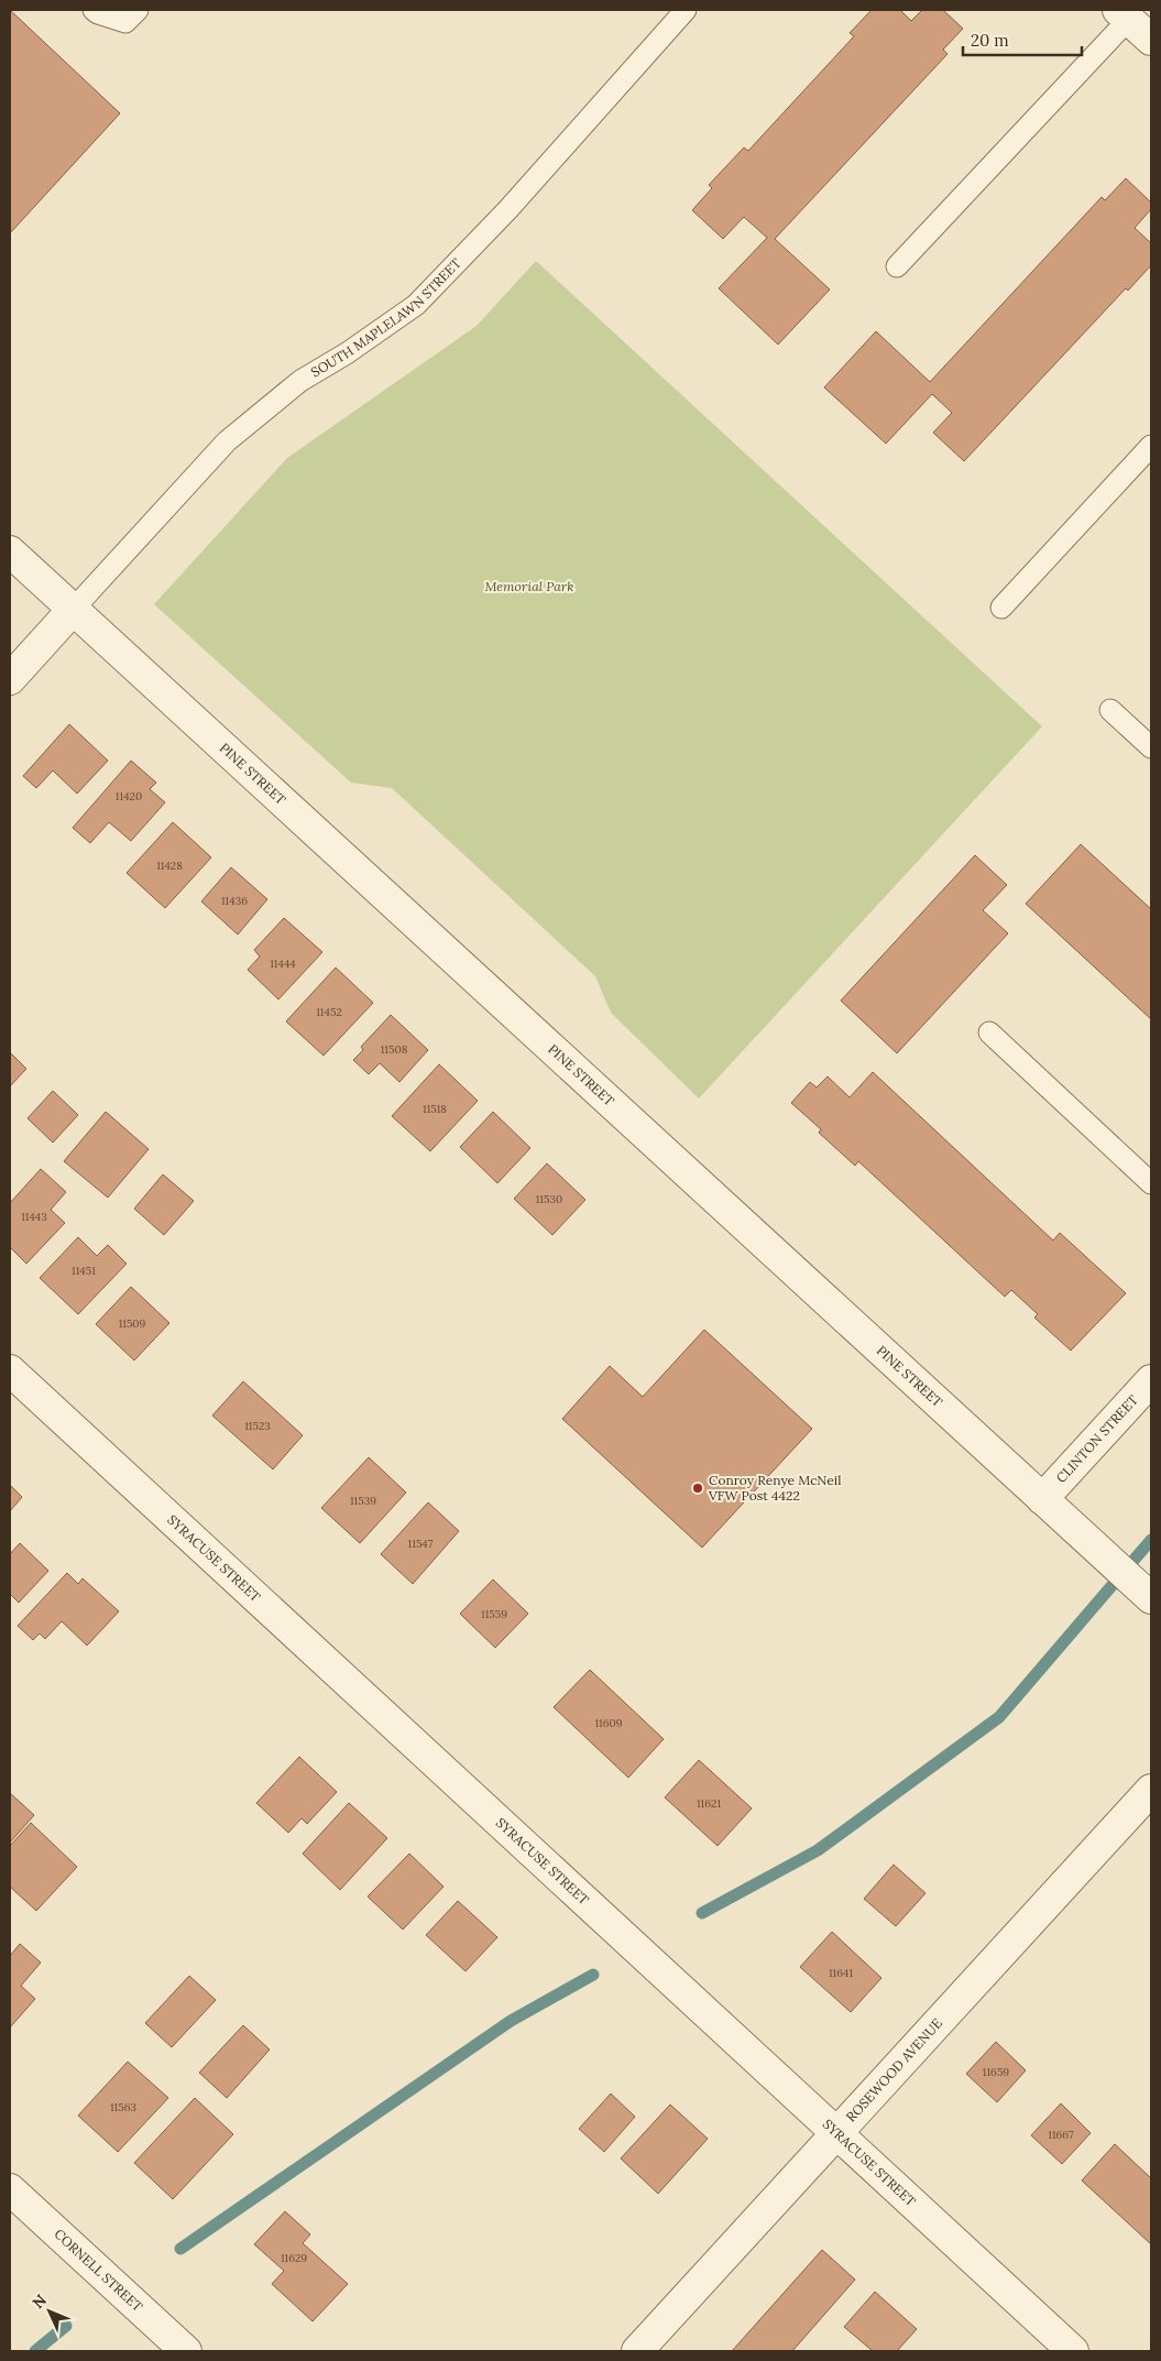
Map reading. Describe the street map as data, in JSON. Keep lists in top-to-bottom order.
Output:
{
  "streets": {
    "street": [
      "PINE STREET",
      "CLINTON STREET",
      "SYRACUSE STREET",
      "ROSEWOOD AVENUE",
      "CORNELL STREET"
    ],
    "lane": ["SOUTH MAPLELAWN STREET"]
  },
  "crossings": [
    ["SOUTH MAPLELAWN STREET", "PINE STREET"],
    ["PINE STREET", "CLINTON STREET"],
    ["SYRACUSE STREET", "ROSEWOOD AVENUE"]
  ],
  "parks": ["Memorial Park"],
  "places": ["Conroy Renye McNeil VFW Post 4422"],
  "house_numbers": [
    "11420",
    "11428",
    "11436",
    "11444",
    "11452",
    "11508",
    "11518",
    "11530",
    "11443",
    "11451",
    "11509",
    "11523",
    "11539",
    "11547",
    "11559",
    "11609",
    "11621",
    "11641",
    "11659",
    "11563",
    "11667",
    "11629"
  ],
  "scale_bar": "20 m",
  "north": "top left"
}
